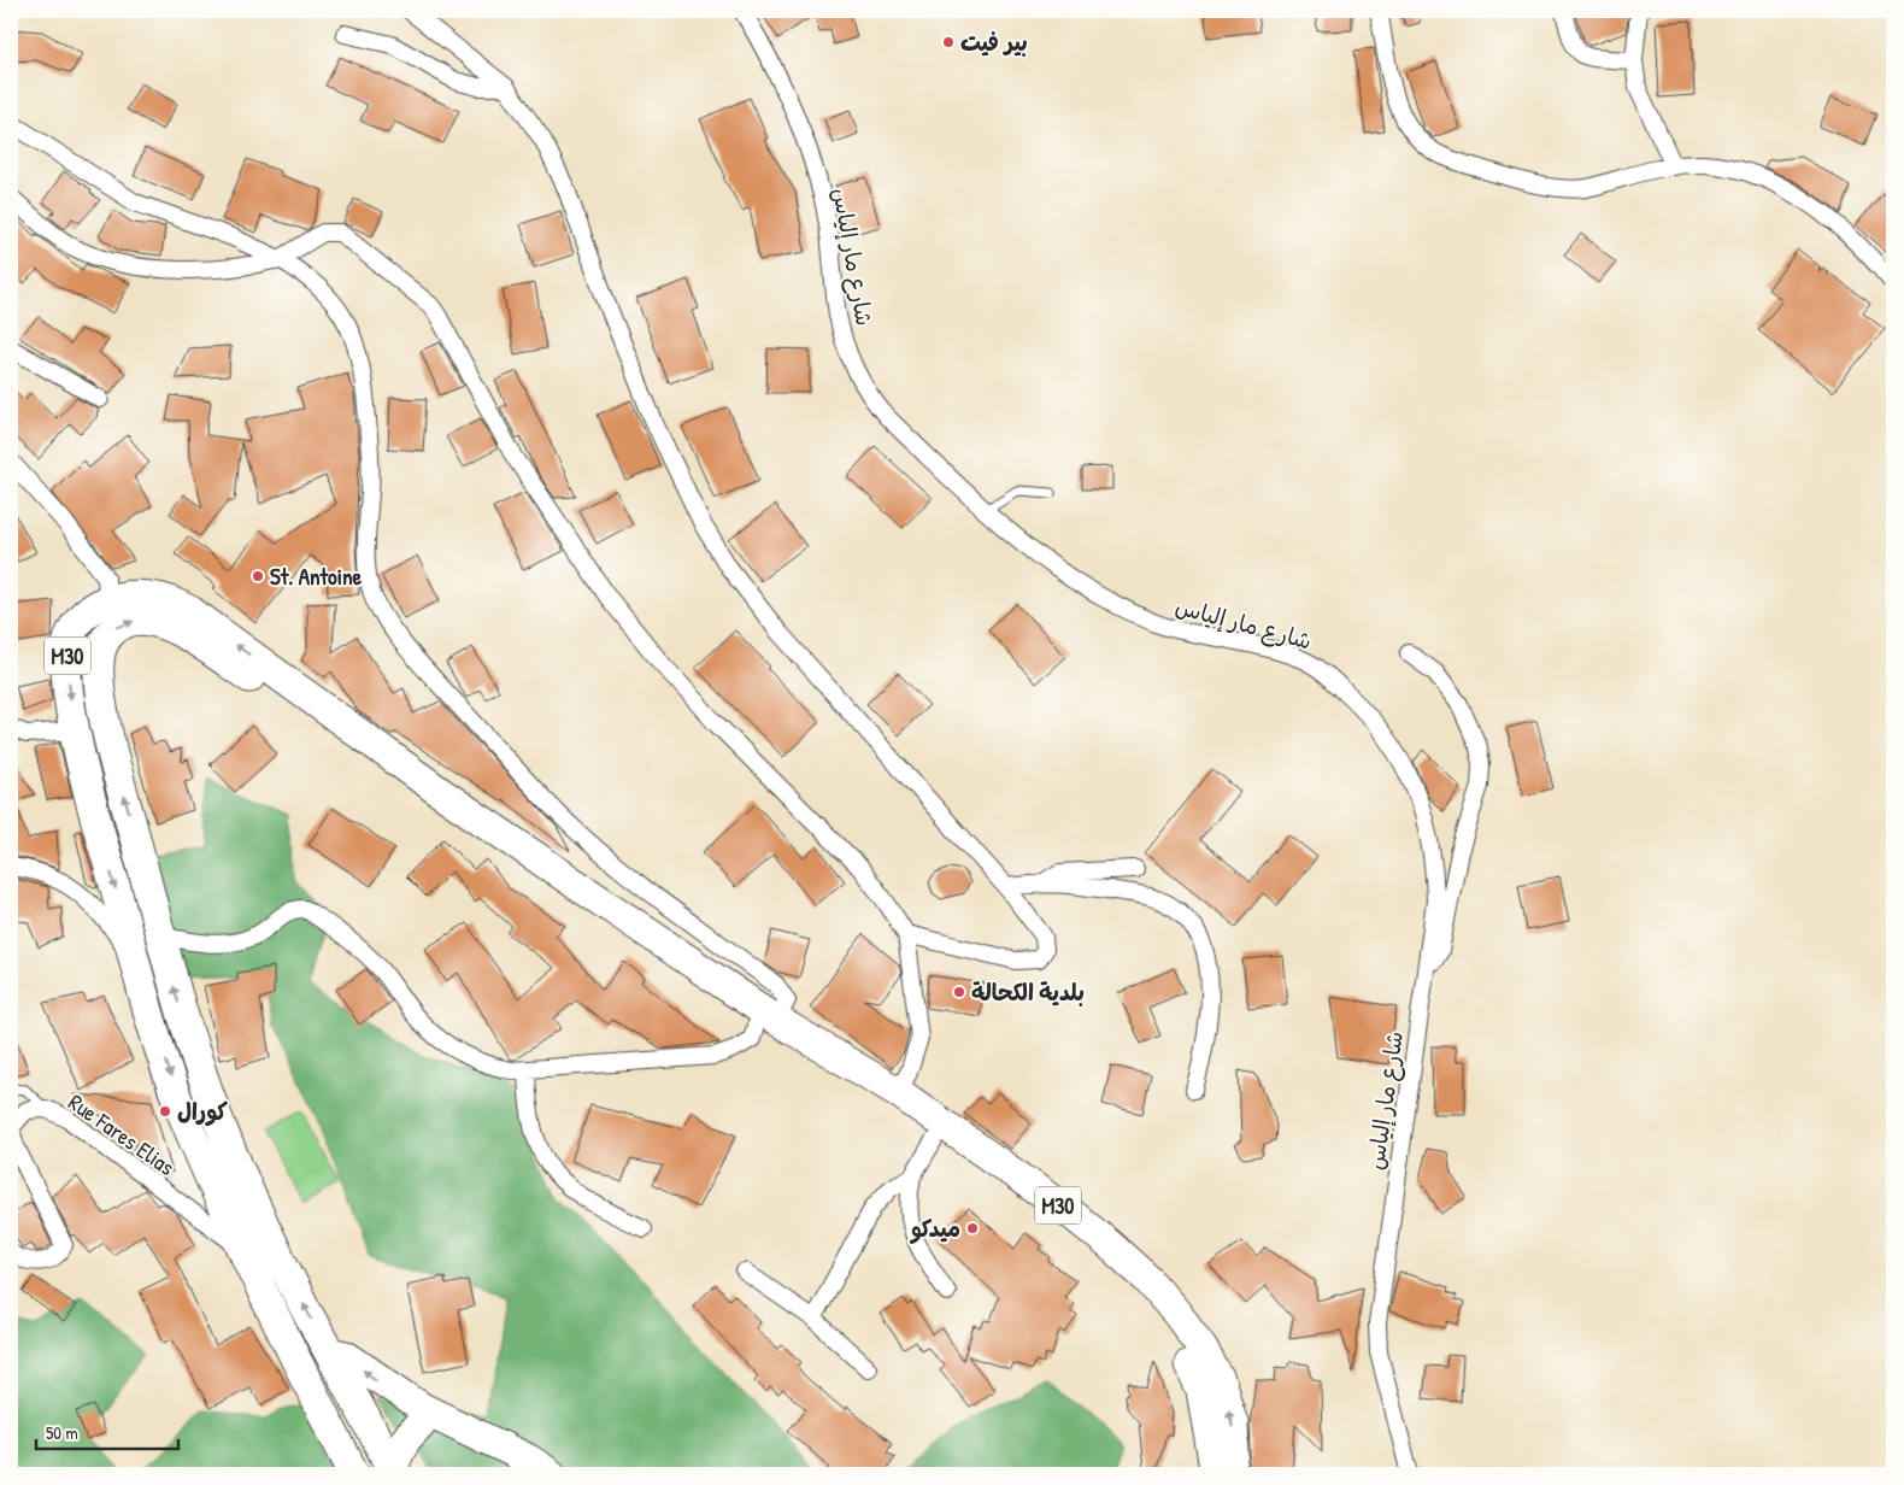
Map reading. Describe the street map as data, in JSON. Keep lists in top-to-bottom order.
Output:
{
  "streets": {
    "highway": ["M30"],
    "street": ["شارع مار إلياس", "Rue Fares Elias"]
  },
  "crossings": [
    ["M30", "Rue Fares Elias"]
  ],
  "places": [
    "بير فيت",
    "St. Antoine",
    "بلدية الكحالة",
    "كورال",
    "ميدكو"
  ],
  "scale_bar": "50 m"
}
